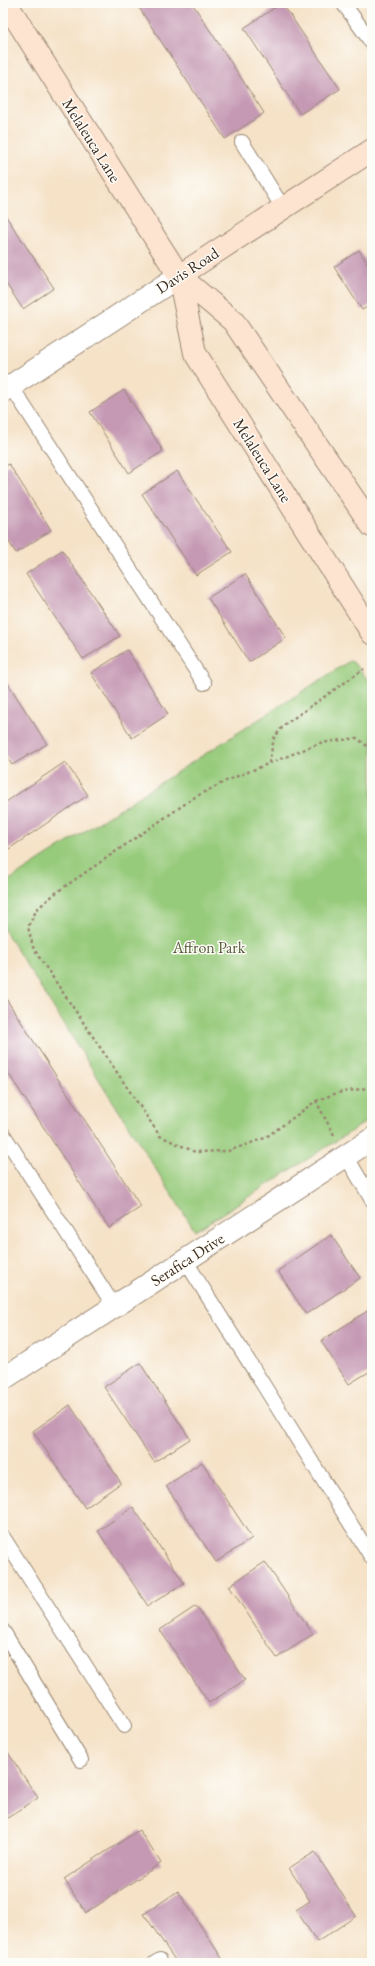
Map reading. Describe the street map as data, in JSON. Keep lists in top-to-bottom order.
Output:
{
  "streets": {
    "street": ["Melaleuca Lane", "Davis Road", "Serafica Drive"]
  },
  "crossings": [
    ["Melaleuca Lane", "Davis Road"]
  ],
  "parks": ["Affron Park"]
}
